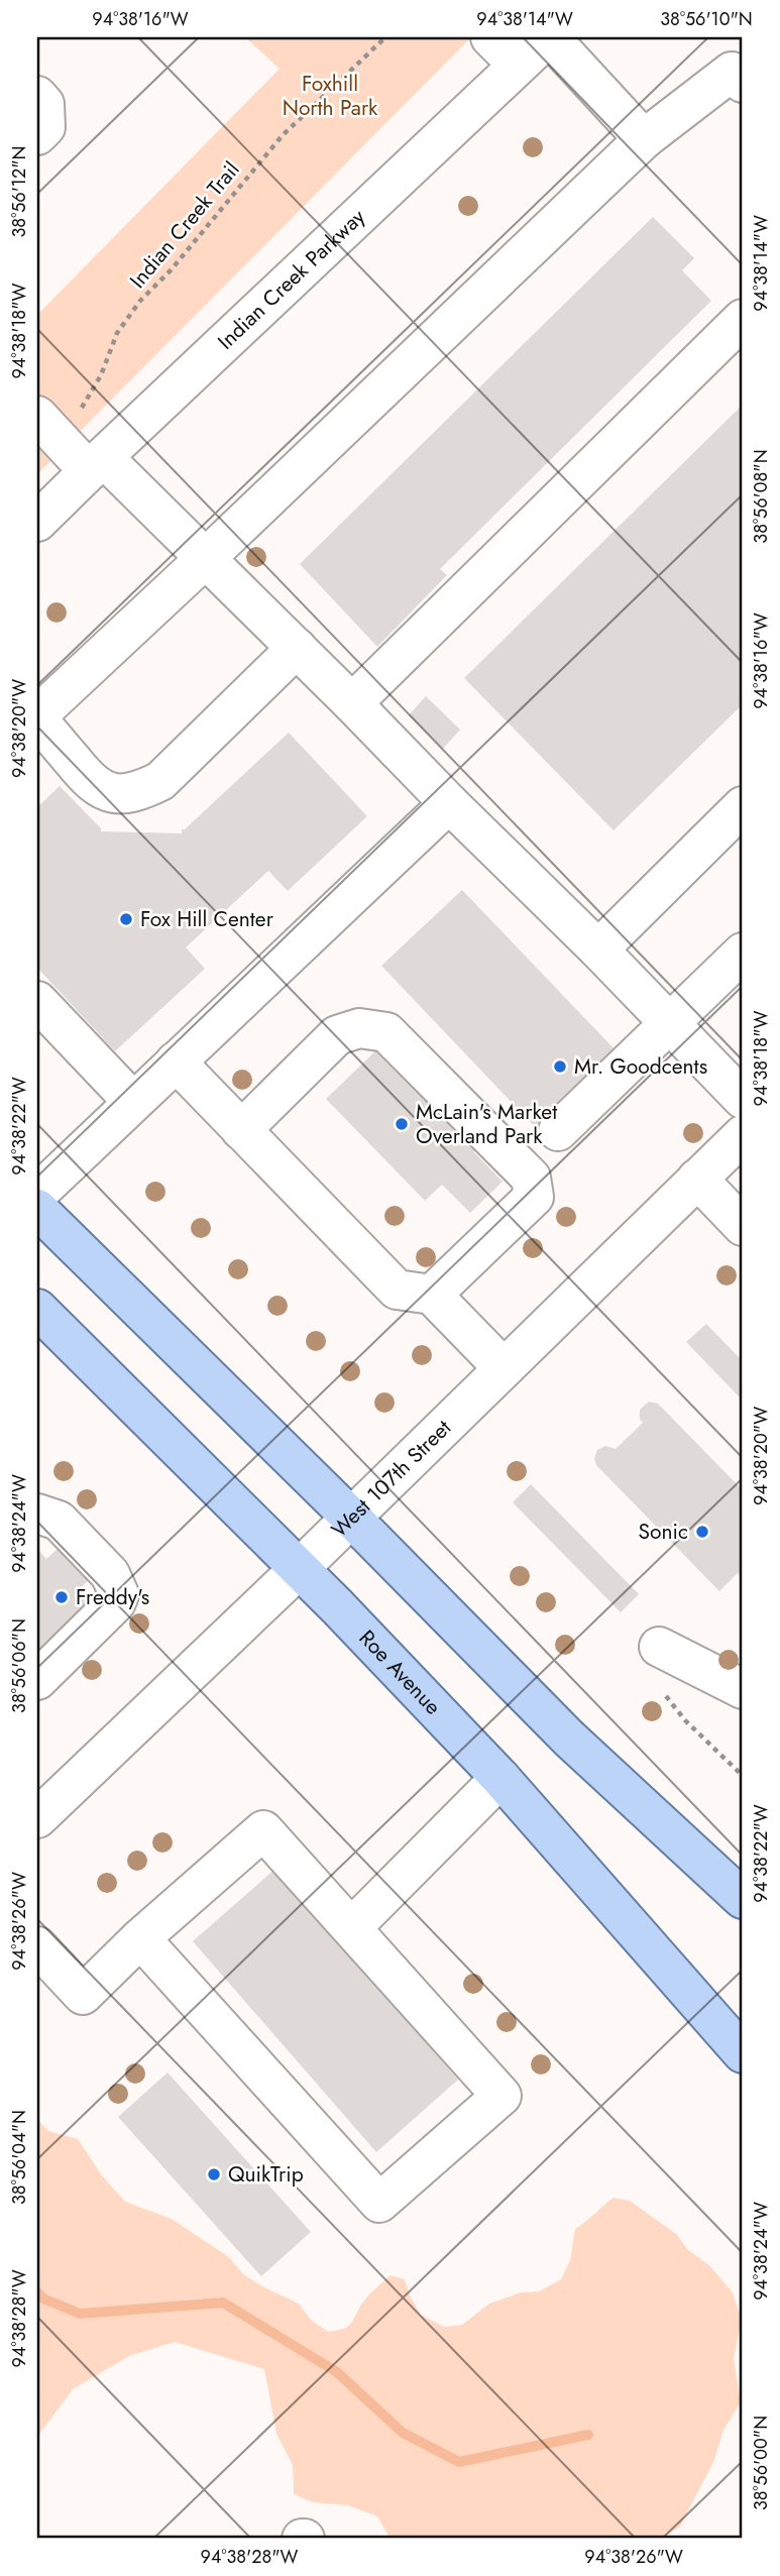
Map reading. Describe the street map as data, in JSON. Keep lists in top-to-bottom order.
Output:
{
  "streets": {
    "main road": ["Roe Avenue"],
    "street": ["Indian Creek Parkway", "West 107th Street"],
    "path": ["Indian Creek Trail"]
  },
  "crossings": [
    ["West 107th Street", "Roe Avenue"]
  ],
  "parks": ["Foxhill North Park"],
  "places": [
    "Fox Hill Center",
    "Mr. Goodcents",
    "McLain's Market Overland Park",
    "Sonic",
    "Freddy's",
    "QuikTrip"
  ],
  "coordinates": [
    "94°38'16\"W",
    "94°38'14\"W",
    "38°56'10\"N",
    "38°56'12\"N",
    "94°38'18\"W",
    "38°56'08\"N",
    "94°38'20\"W",
    "94°38'22\"W",
    "94°38'24\"W",
    "38°56'06\"N",
    "94°38'26\"W",
    "38°56'04\"N",
    "94°38'28\"W",
    "38°56'00\"N"
  ]
}
